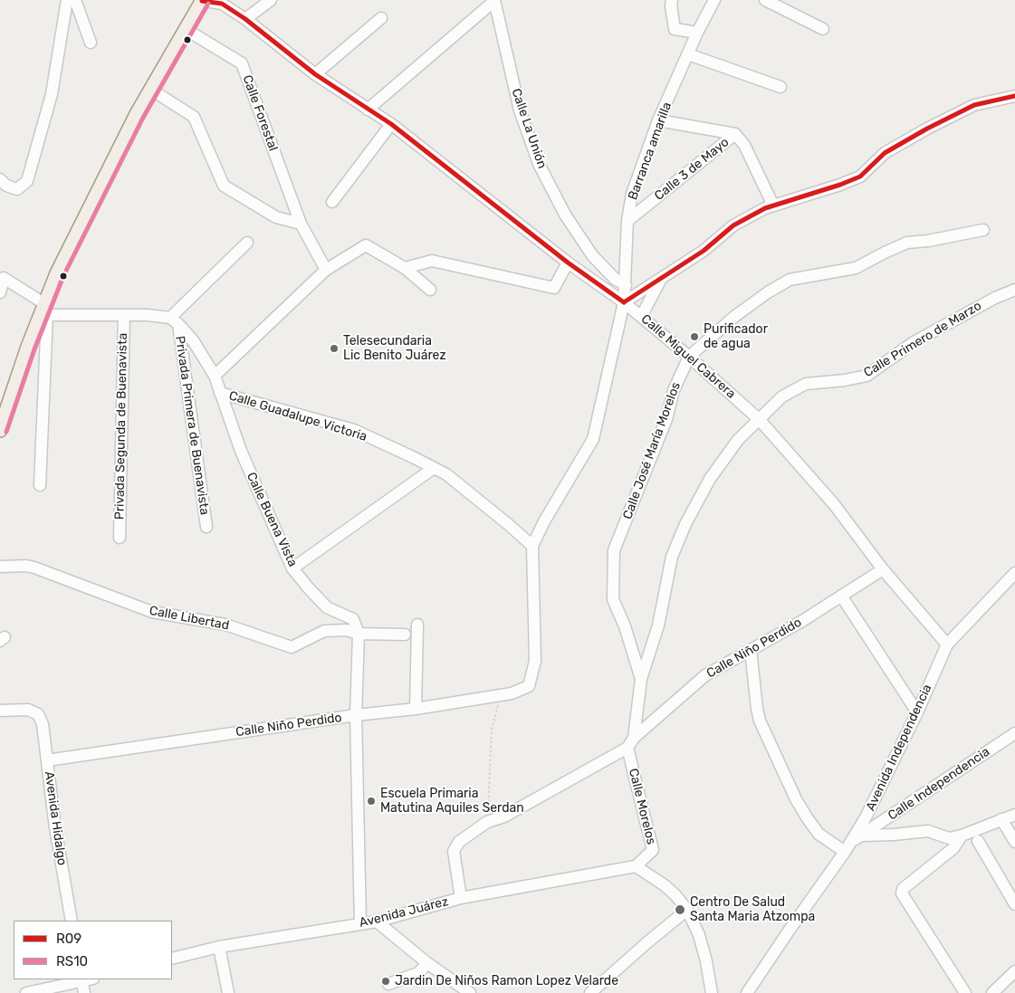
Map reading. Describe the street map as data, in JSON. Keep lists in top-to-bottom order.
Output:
{
  "streets": {
    "street": [
      "Calle Forestal",
      "Calle La Unión",
      "Barranca amarilla",
      "Calle 3 de Mayo",
      "Calle Primero de Marzo",
      "Calle Miguel Cabrera",
      "Calle Guadalupe Victoria",
      "Privada Primera de Buenavista",
      "Privada Segunda de Buenavista",
      "Calle José María Morelos",
      "Calle Buena Vista",
      "Calle Libertad",
      "Calle Niño Perdido",
      "Avenida Independencia",
      "Calle Independencia",
      "Calle Morelos",
      "Avenida Hidalgo",
      "Avenida Juárez"
    ]
  },
  "crossings": [
    ["Calle La Unión", "Barranca amarilla"],
    ["Barranca amarilla", "Calle 3 de Mayo"],
    ["Barranca amarilla", "Calle Miguel Cabrera"],
    ["Barranca amarilla", "Calle Guadalupe Victoria"],
    ["Barranca amarilla", "Calle Niño Perdido"],
    ["Calle Primero de Marzo", "Calle Miguel Cabrera"],
    ["Calle Primero de Marzo", "Calle José María Morelos"],
    ["Calle Miguel Cabrera", "Calle José María Morelos"],
    ["Calle Miguel Cabrera", "Calle Niño Perdido"],
    ["Calle Miguel Cabrera", "Avenida Independencia"],
    ["Calle Guadalupe Victoria", "Calle Buena Vista"],
    ["Calle Guadalupe Victoria", "Calle Niño Perdido"],
    ["Privada Primera de Buenavista", "Calle Buena Vista"],
    ["Calle Buena Vista", "Calle Libertad"],
    ["Calle Niño Perdido", "Calle Morelos"],
    ["Calle Niño Perdido", "Avenida Hidalgo"],
    ["Calle Niño Perdido", "Avenida Juárez"],
    ["Avenida Independencia", "Calle Independencia"],
    ["Calle Morelos", "Avenida Juárez"]
  ],
  "places": [
    "Purificador de agua",
    "Telesecundaria Lic Benito Juárez",
    "Escuela Primaria Matutina Aquiles Serdan",
    "Centro De Salud Santa Maria Atzompa",
    "Jardin De Niños Ramon Lopez Velarde"
  ],
  "lines": ["transit line R09", "transit line RS10"],
  "legend": ["R09", "RS10"]
}
